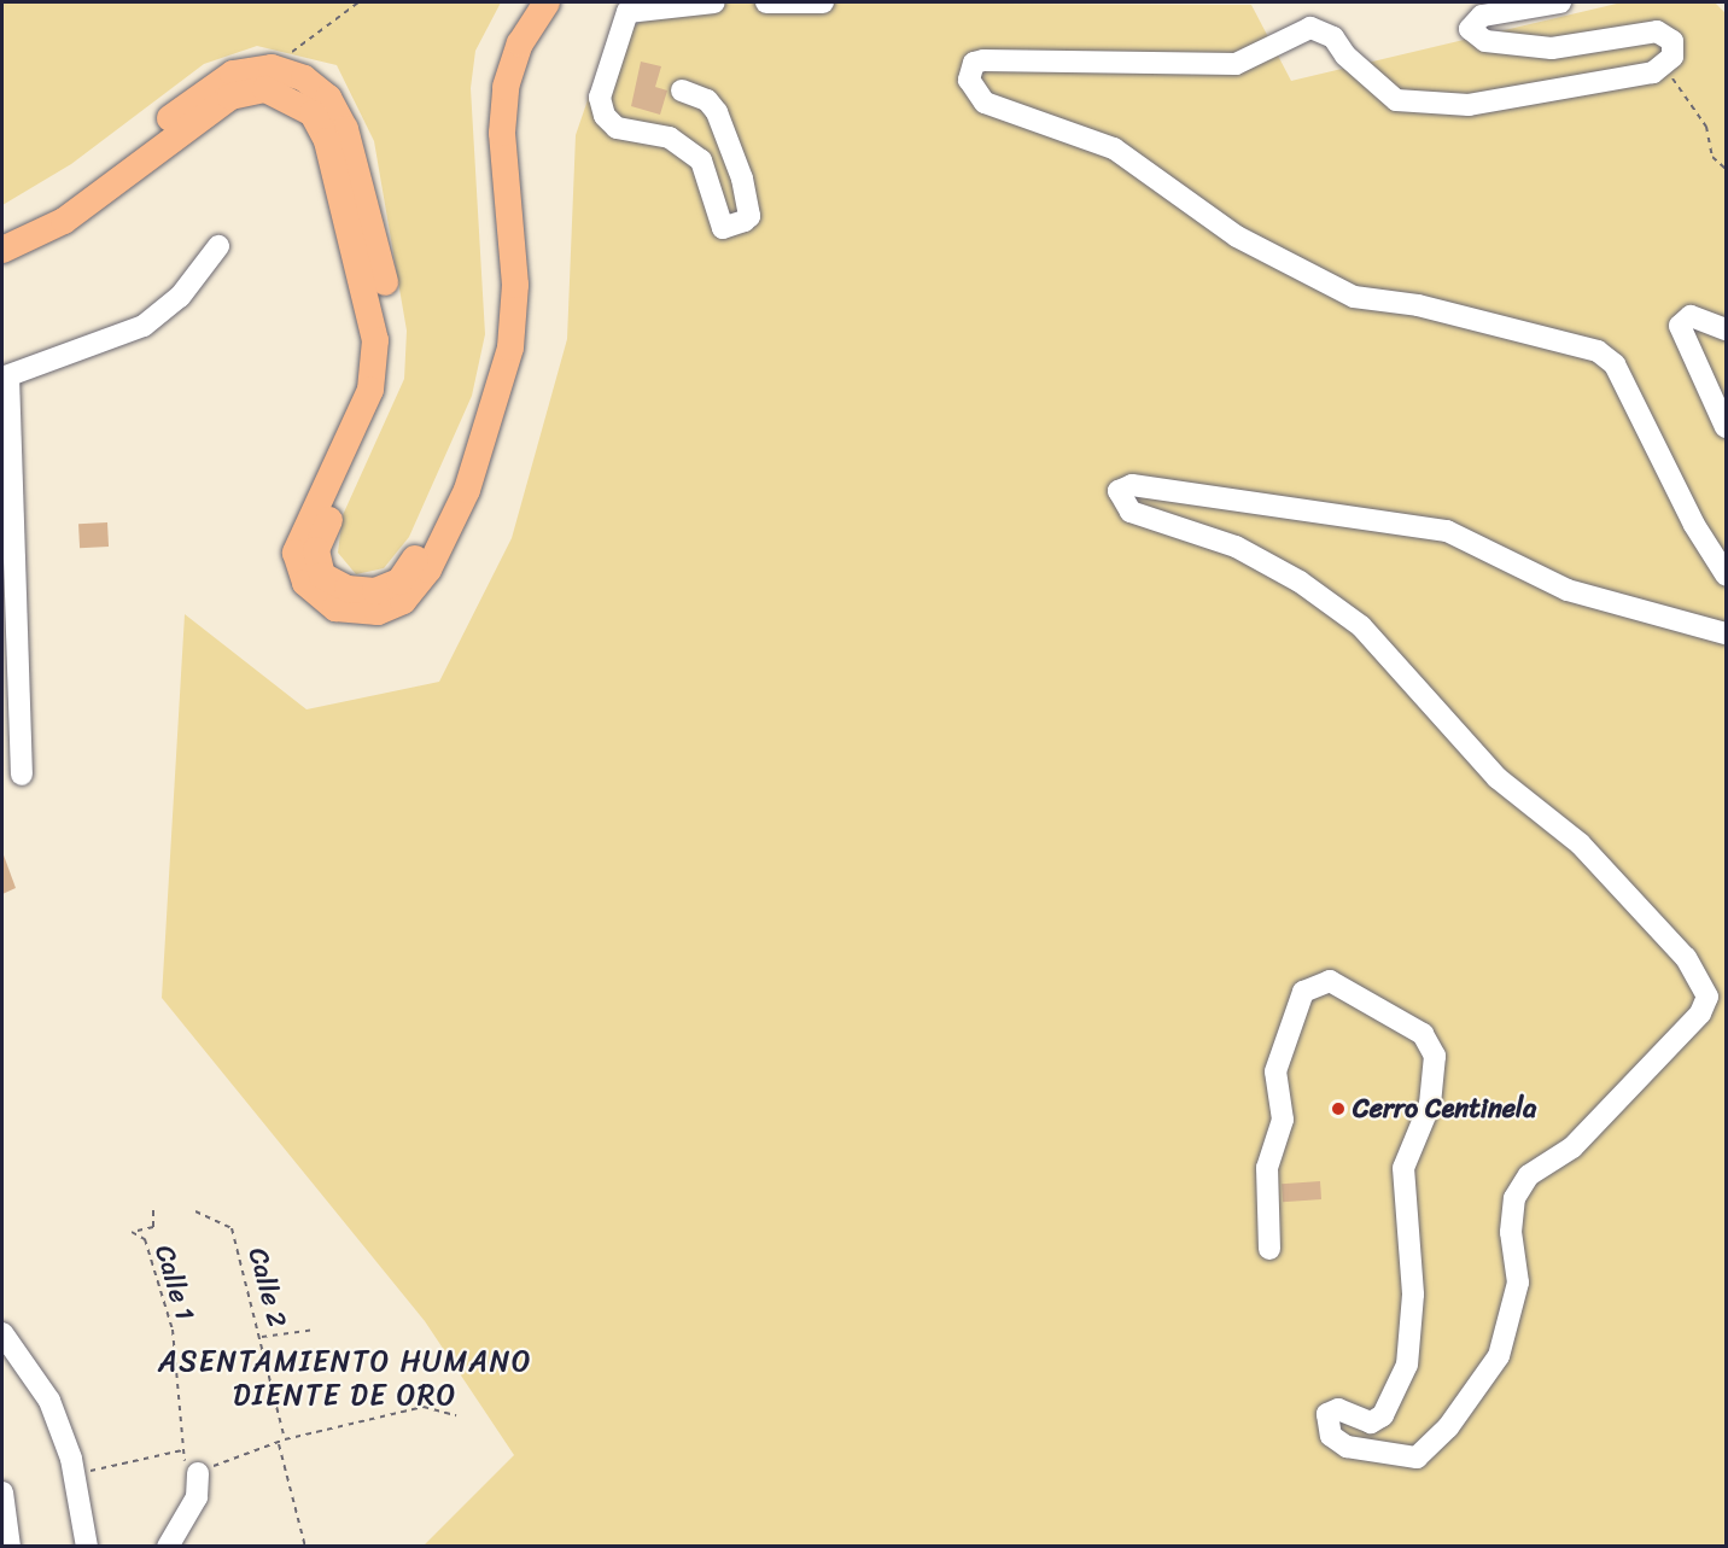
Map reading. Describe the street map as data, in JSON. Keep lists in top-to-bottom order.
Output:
{
  "streets": {
    "path": ["Calle 1", "Calle 2"]
  },
  "districts": ["ASENTAMIENTO HUMANO DIENTE DE ORO"],
  "places": ["Cerro Centinela"]
}
